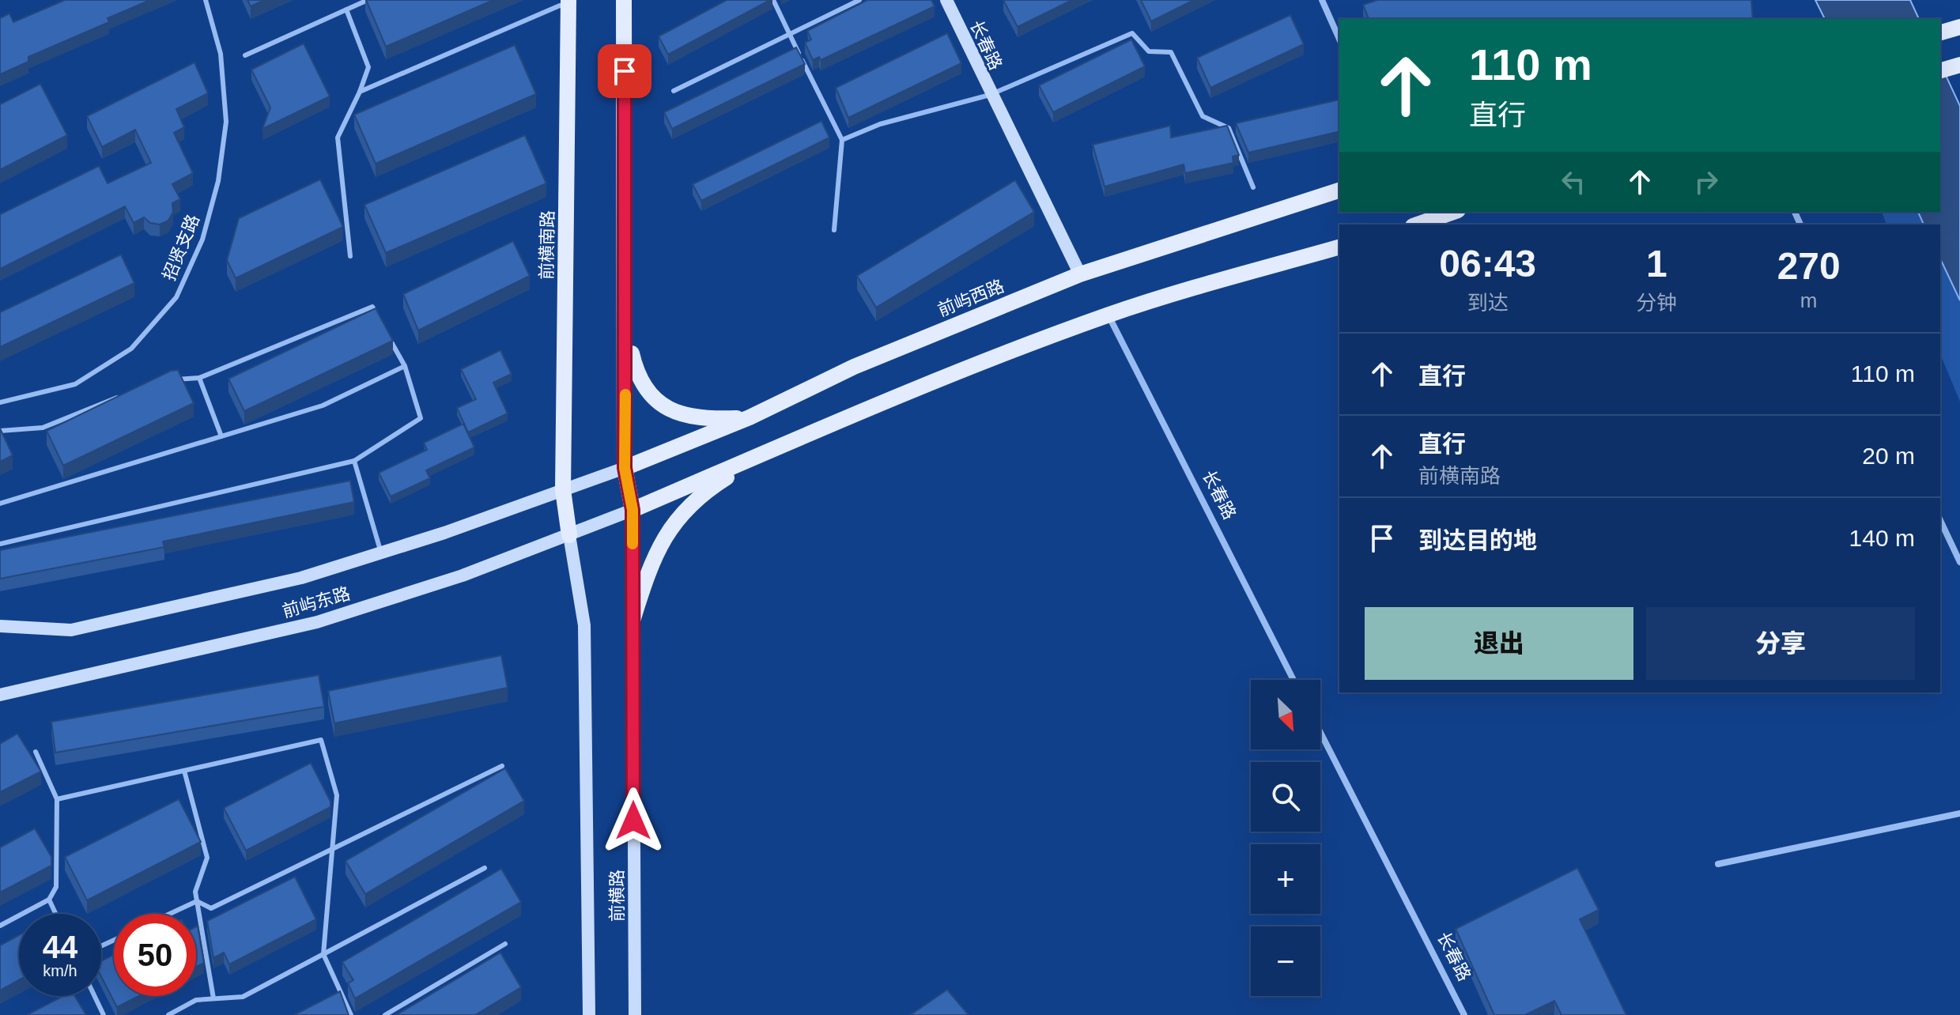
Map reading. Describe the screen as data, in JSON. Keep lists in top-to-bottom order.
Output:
{
  "streets": {
    "main road": [
      "长春路",
      "前横南路",
      "前屿西路",
      "前屿东路",
      "前横路"
    ],
    "lane": ["招贤支路"]
  },
  "crossings": [
    ["长春路", "前屿西路"],
    ["前横南路", "前屿东路"],
    ["前横南路", "前横路"],
    ["前屿西路", "前屿东路"],
    ["前屿东路", "前横路"]
  ],
  "north": "bottom right",
  "page": {
    "turn": ["110 m", "直行"],
    "eta": [
      "06:43",
      "到达",
      "1",
      "分钟",
      "270",
      "m"
    ],
    "list": [
      {
        "name": "直行",
        "value": "110 m"
      },
      {
        "name": "直行",
        "note": "前横南路",
        "value": "20 m"
      },
      {
        "name": "到达目的地",
        "value": "140 m"
      }
    ],
    "buttons": ["退出", "分享"],
    "map_buttons": ["+", "−"],
    "speed": "44 km/h",
    "limit": "50"
  }
}
